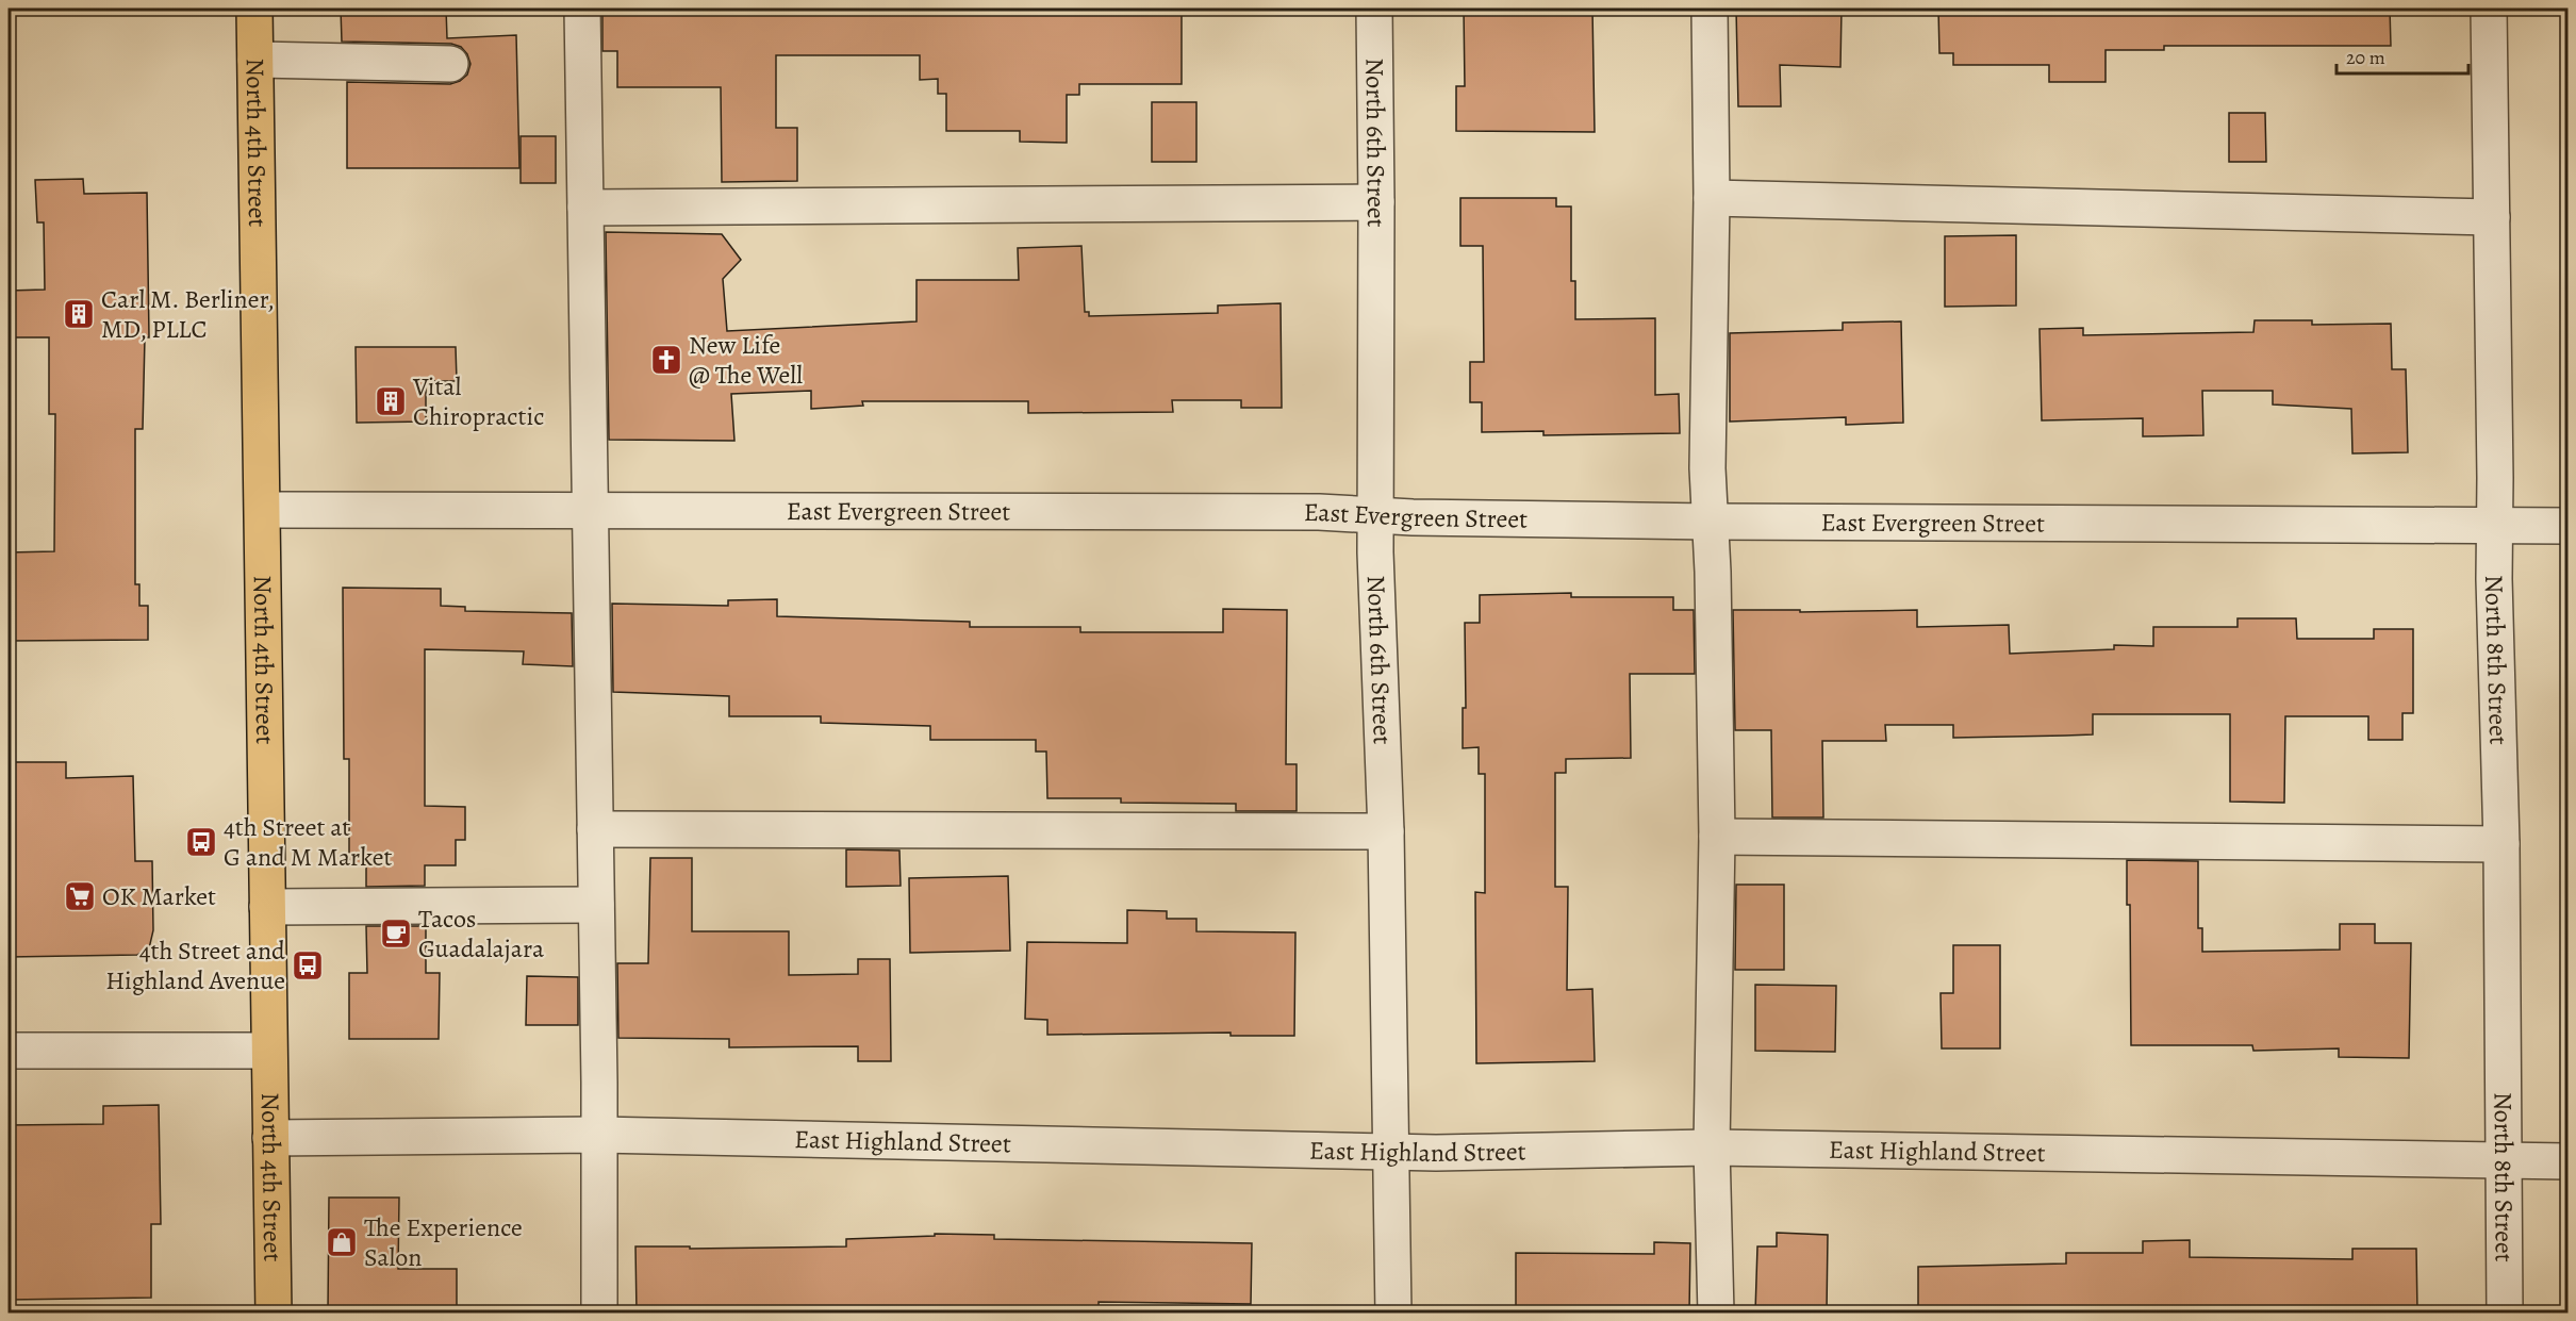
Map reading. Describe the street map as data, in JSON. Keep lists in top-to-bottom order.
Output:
{
  "streets": {
    "main road": ["North 4th Street"],
    "street": [
      "North 6th Street",
      "East Evergreen Street",
      "North 8th Street",
      "East Highland Street"
    ]
  },
  "crossings": [
    ["North 4th Street", "East Evergreen Street"],
    ["North 4th Street", "East Highland Street"],
    ["North 6th Street", "East Evergreen Street"],
    ["North 6th Street", "East Highland Street"],
    ["East Evergreen Street", "North 8th Street"],
    ["North 8th Street", "East Highland Street"]
  ],
  "places": {
    "building": ["Carl M. Berliner, MD, PLLC", "Vital Chiropractic"],
    "church": ["New Life @ The Well"],
    "bus stop": ["4th Street at G and M Market", "4th Street and Highland Avenue"],
    "supermarket": ["OK Market"],
    "cafe": ["Tacos Guadalajara"],
    "shop": ["The Experience Salon"]
  },
  "scale_bar": "20 m"
}
